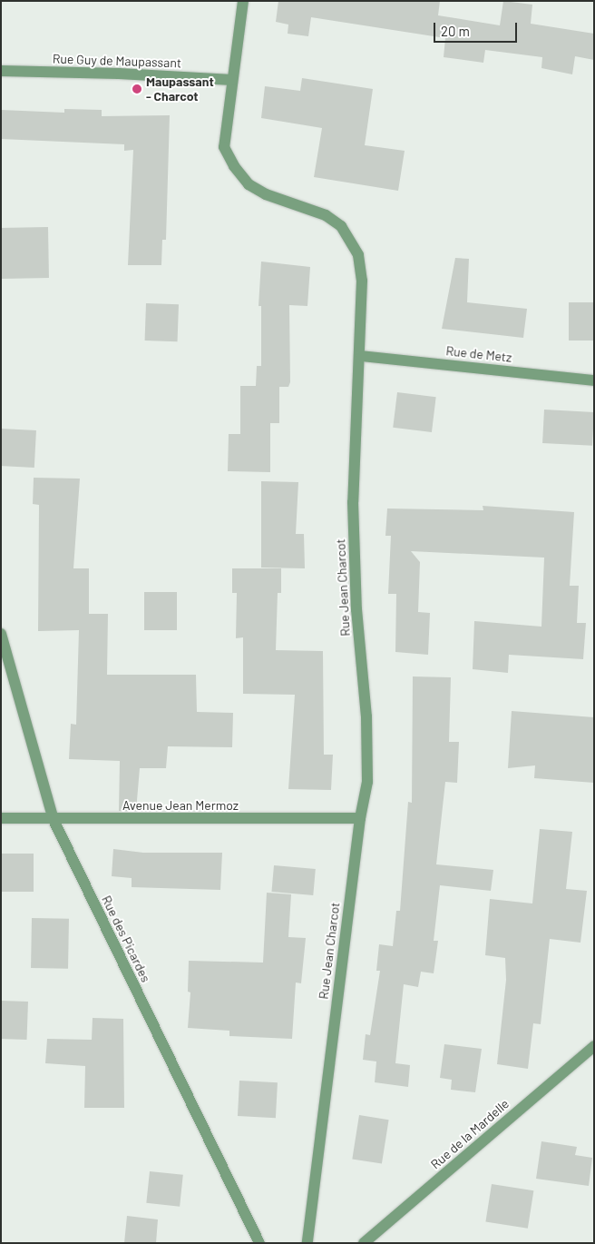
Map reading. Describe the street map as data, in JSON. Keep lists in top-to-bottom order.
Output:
{
  "streets": {
    "street": [
      "Rue Guy de Maupassant",
      "Rue de Metz",
      "Rue Jean Charcot",
      "Avenue Jean Mermoz",
      "Rue des Picardes",
      "Rue de la Mardelle"
    ]
  },
  "crossings": [
    ["Rue Guy de Maupassant", "Rue Jean Charcot"],
    ["Rue de Metz", "Rue Jean Charcot"],
    ["Rue Jean Charcot", "Avenue Jean Mermoz"],
    ["Avenue Jean Mermoz", "Rue des Picardes"]
  ],
  "places": ["Maupassant - Charcot"],
  "scale_bar": "20 m"
}
